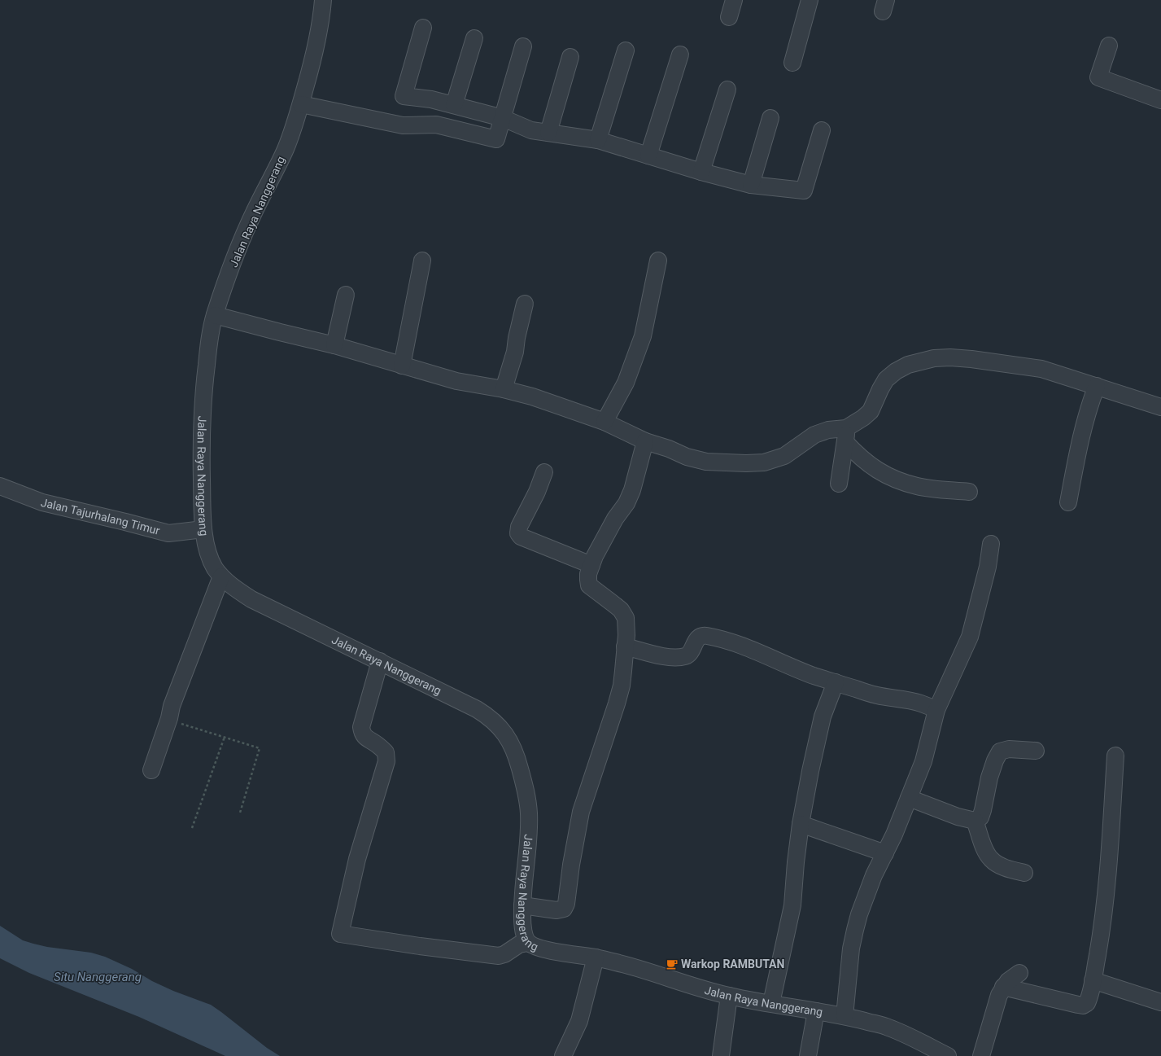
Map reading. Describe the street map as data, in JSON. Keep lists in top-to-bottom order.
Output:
{
  "streets": {
    "street": ["Jalan Raya Nanggerang", "Jalan Tajurhalang Timur"]
  },
  "crossings": [
    ["Jalan Raya Nanggerang", "Jalan Tajurhalang Timur"]
  ],
  "water": ["Situ Nanggerang"],
  "places": {
    "cafe": ["Warkop RAMBUTAN"]
  }
}
